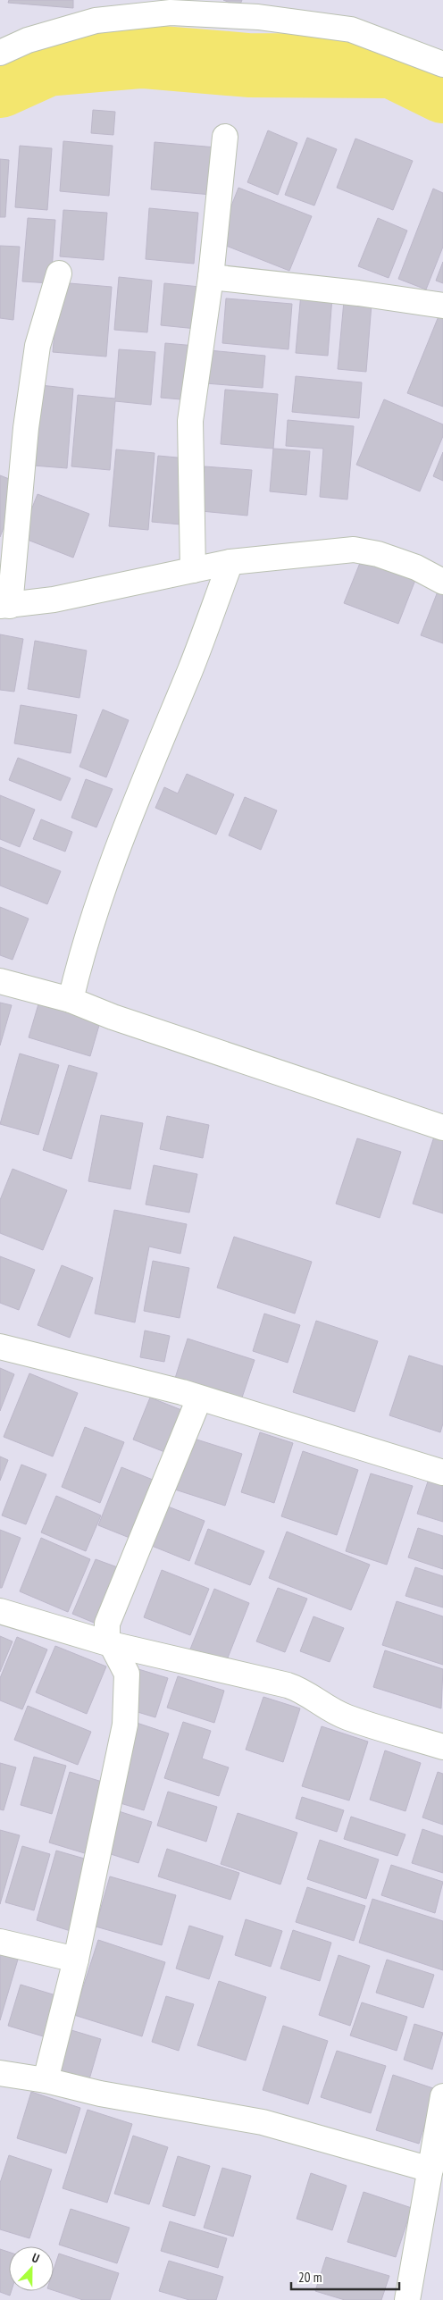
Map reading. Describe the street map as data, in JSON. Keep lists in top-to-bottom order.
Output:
{
  "scale_bar": "20 m",
  "north": "top"
}
